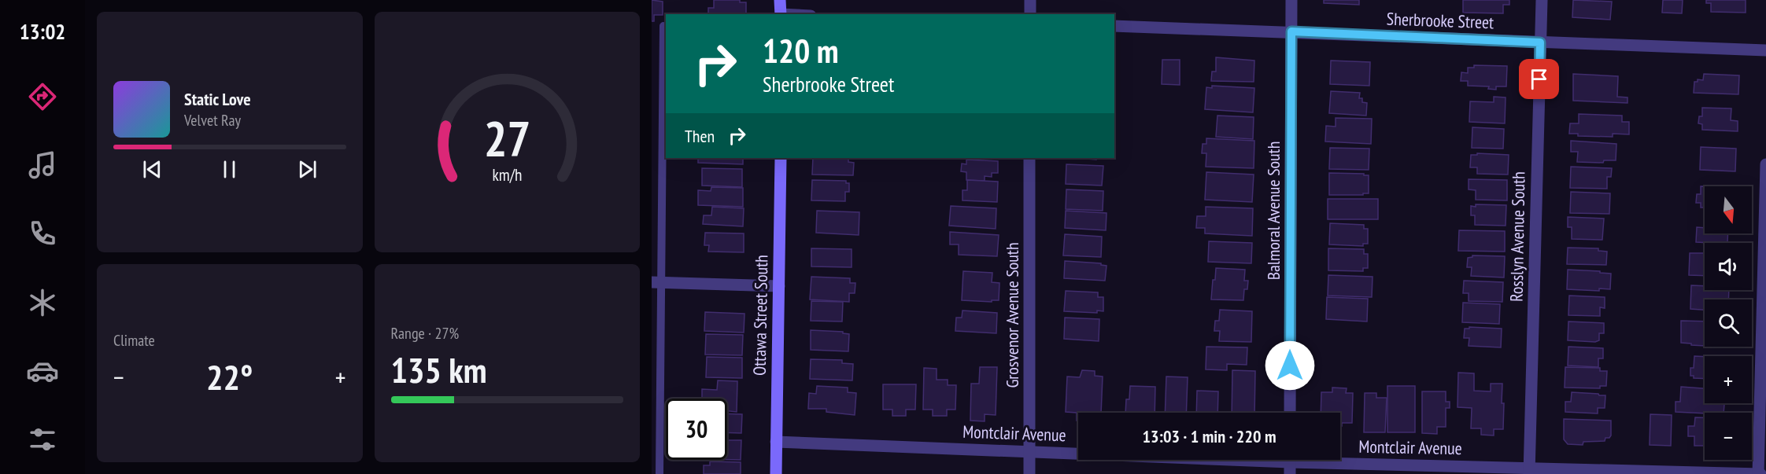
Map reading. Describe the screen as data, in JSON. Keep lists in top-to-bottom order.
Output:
{
  "streets": {
    "street": [
      "Sherbrooke Street",
      "Balmoral Avenue South",
      "Rosslyn Avenue South",
      "Ottawa Street South",
      "Grosvenor Avenue South",
      "Montclair Avenue"
    ]
  },
  "crossings": [
    ["Sherbrooke Street", "Balmoral Avenue South"],
    ["Sherbrooke Street", "Rosslyn Avenue South"],
    ["Rosslyn Avenue South", "Montclair Avenue"],
    ["Ottawa Street South", "Montclair Avenue"],
    ["Grosvenor Avenue South", "Montclair Avenue"]
  ],
  "north": "bottom",
  "page": {
    "tabs": "13:02",
    "turn": ["120 m", "Sherbrooke Street"],
    "song": ["Static Love", "Velvet Ray"],
    "then": "Then",
    "map_buttons": ["+", "−"],
    "tile": [
      "Climate",
      ["Range · 27%", "135 km"]
    ],
    "heat": ["−", "22°", "+"],
    "limit": "30",
    "trip": "13:03 · 1 min · 220 m",
    "gauge": ["27", "km/h"]
  }
}
